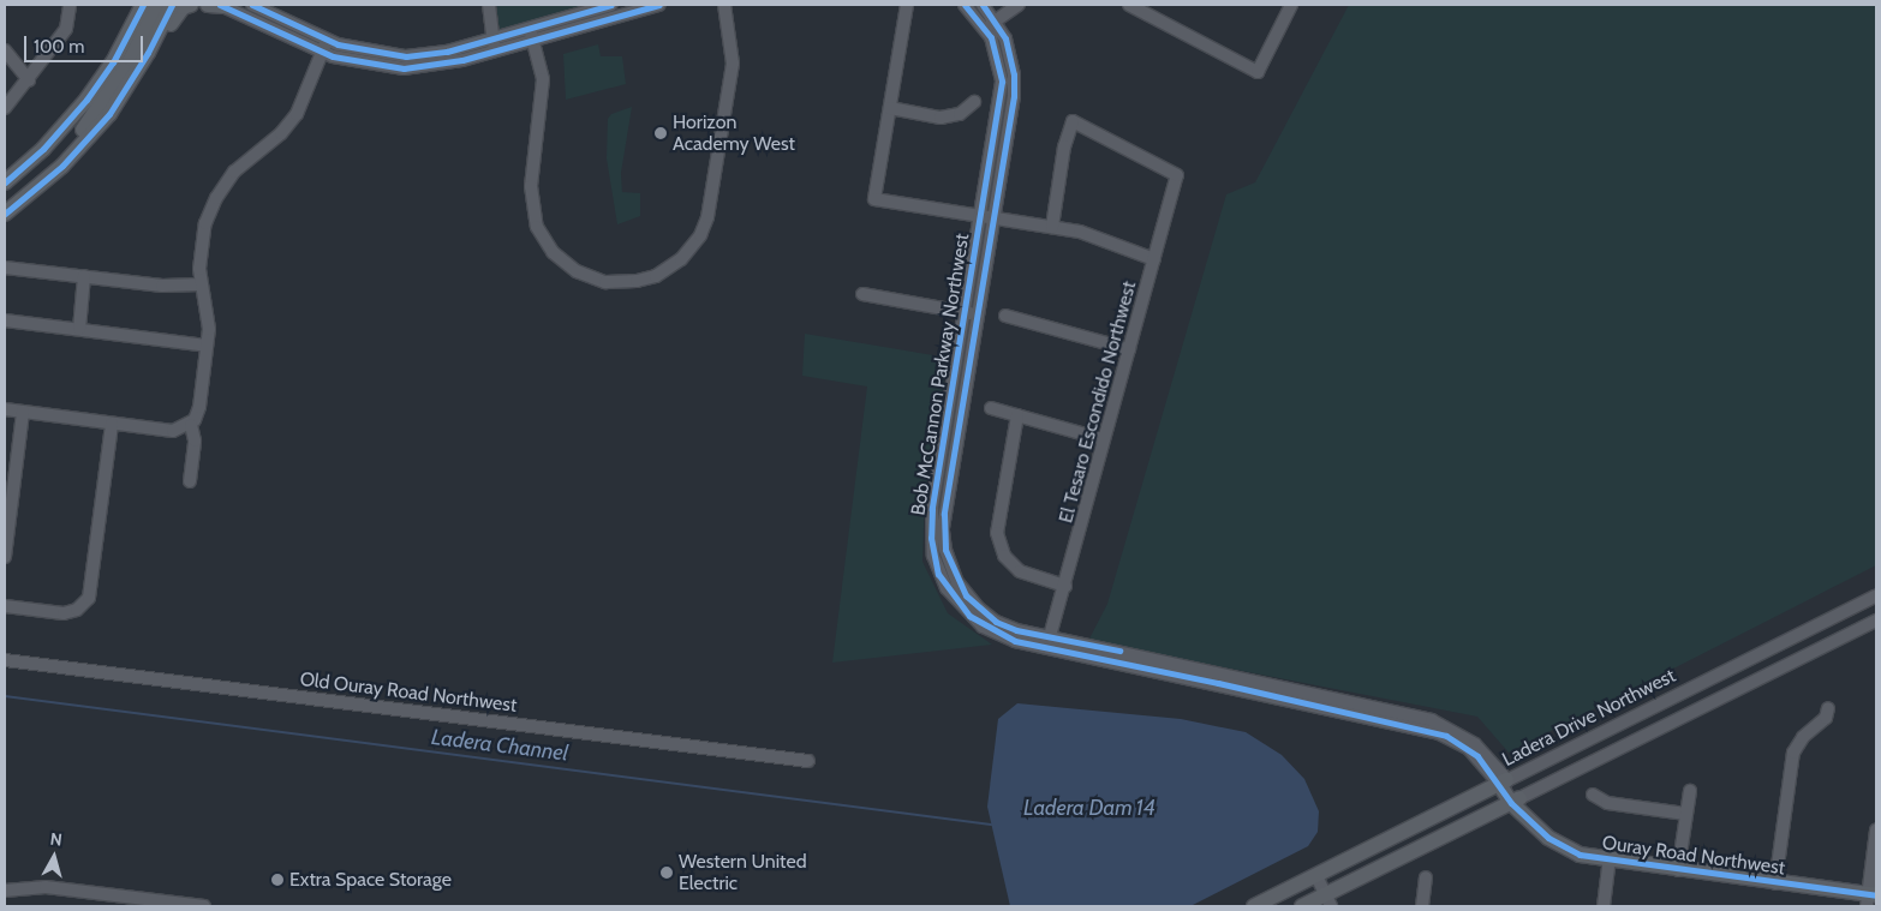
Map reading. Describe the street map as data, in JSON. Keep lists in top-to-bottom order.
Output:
{
  "streets": {
    "main road": ["Ladera Drive Northwest", "Ouray Road Northwest"],
    "street": ["Bob McCannon Parkway Northwest", "El Tesaro Escondido Northwest", "Old Ouray Road Northwest"]
  },
  "crossings": [
    ["Bob McCannon Parkway Northwest", "El Tesaro Escondido Northwest"],
    ["Bob McCannon Parkway Northwest", "Ladera Drive Northwest"],
    ["Bob McCannon Parkway Northwest", "Ouray Road Northwest"],
    ["Ladera Drive Northwest", "Ouray Road Northwest"]
  ],
  "water": ["Ladera Channel", "Ladera Dam 14"],
  "places": ["Horizon Academy West", "Western United Electric", "Extra Space Storage"],
  "scale_bar": "100 m",
  "north": "top"
}
